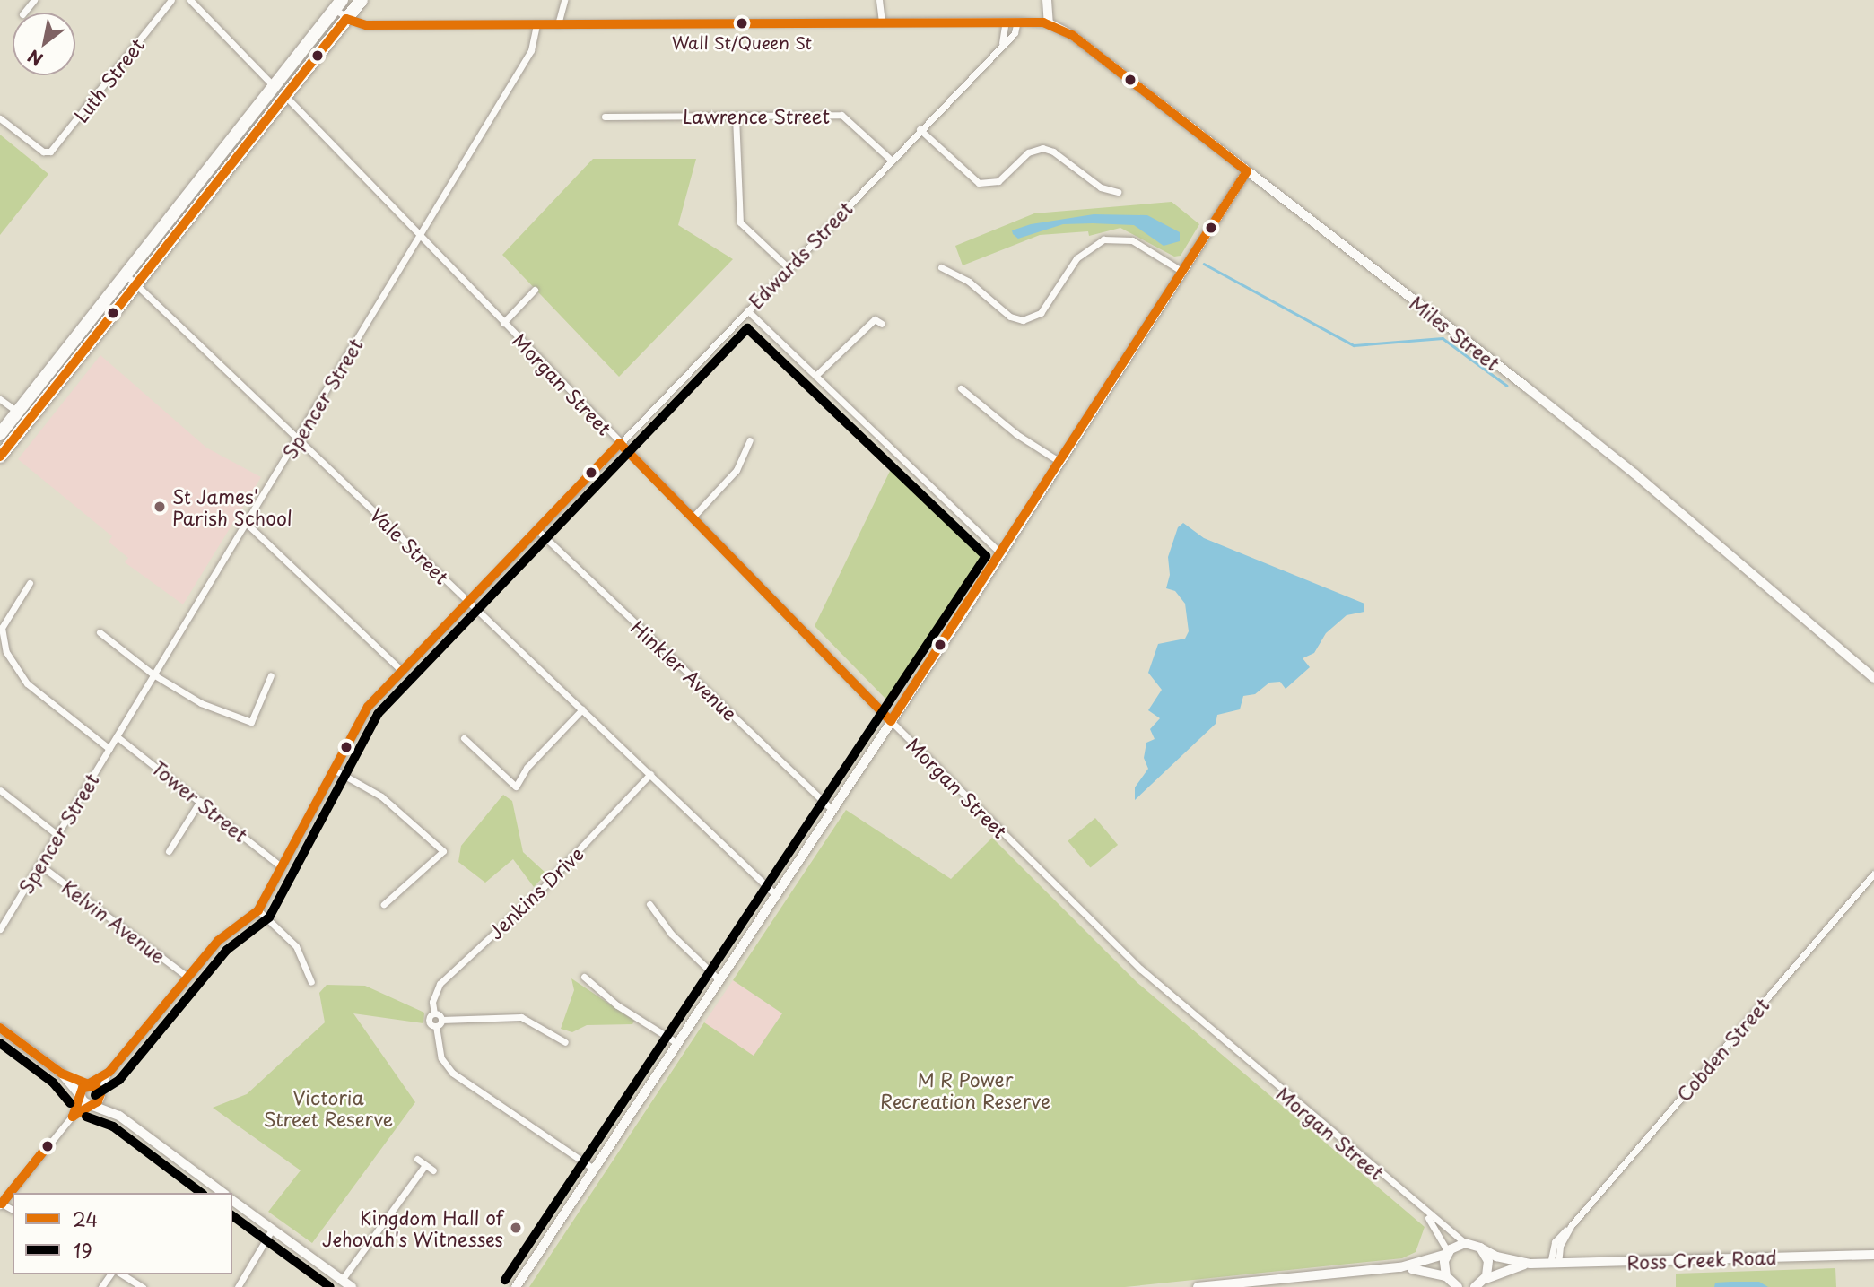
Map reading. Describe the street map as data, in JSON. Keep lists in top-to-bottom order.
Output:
{
  "streets": {
    "street": [
      "Luth Street",
      "Lawrence Street",
      "Edwards Street",
      "Miles Street",
      "Morgan Street",
      "Spencer Street",
      "Vale Street",
      "Hinkler Avenue",
      "Tower Street",
      "Jenkins Drive",
      "Kelvin Avenue",
      "Cobden Street",
      "Ross Creek Road"
    ]
  },
  "crossings": [
    ["Lawrence Street", "Edwards Street"],
    ["Edwards Street", "Miles Street"],
    ["Edwards Street", "Morgan Street"],
    ["Edwards Street", "Vale Street"],
    ["Edwards Street", "Hinkler Avenue"],
    ["Edwards Street", "Tower Street"],
    ["Edwards Street", "Kelvin Avenue"],
    ["Miles Street", "Spencer Street"],
    ["Morgan Street", "Spencer Street"],
    ["Spencer Street", "Vale Street"],
    ["Spencer Street", "Tower Street"],
    ["Spencer Street", "Kelvin Avenue"],
    ["Vale Street", "Jenkins Drive"],
    ["Cobden Street", "Ross Creek Road"]
  ],
  "parks": ["M R Power Recreation Reserve", "Victoria Street Reserve"],
  "places": ["Wall St/Queen St", "St James' Parish School", "Kingdom Hall of Jehovah's Witnesses"],
  "lines": ["transit line 24", "transit line 19"],
  "legend": ["24", "19"],
  "north": "bottom left"
}
